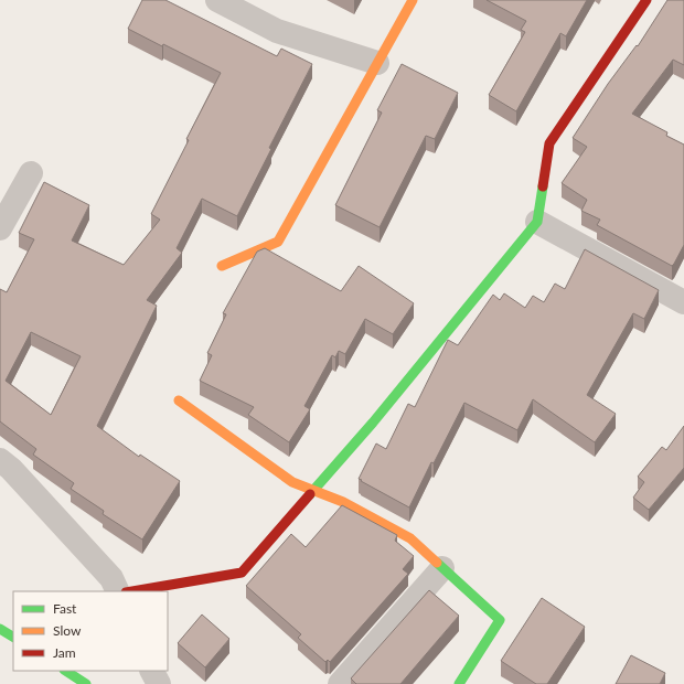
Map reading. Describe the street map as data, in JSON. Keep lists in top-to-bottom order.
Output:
{
  "legend": ["Fast", "Slow", "Jam"]
}
